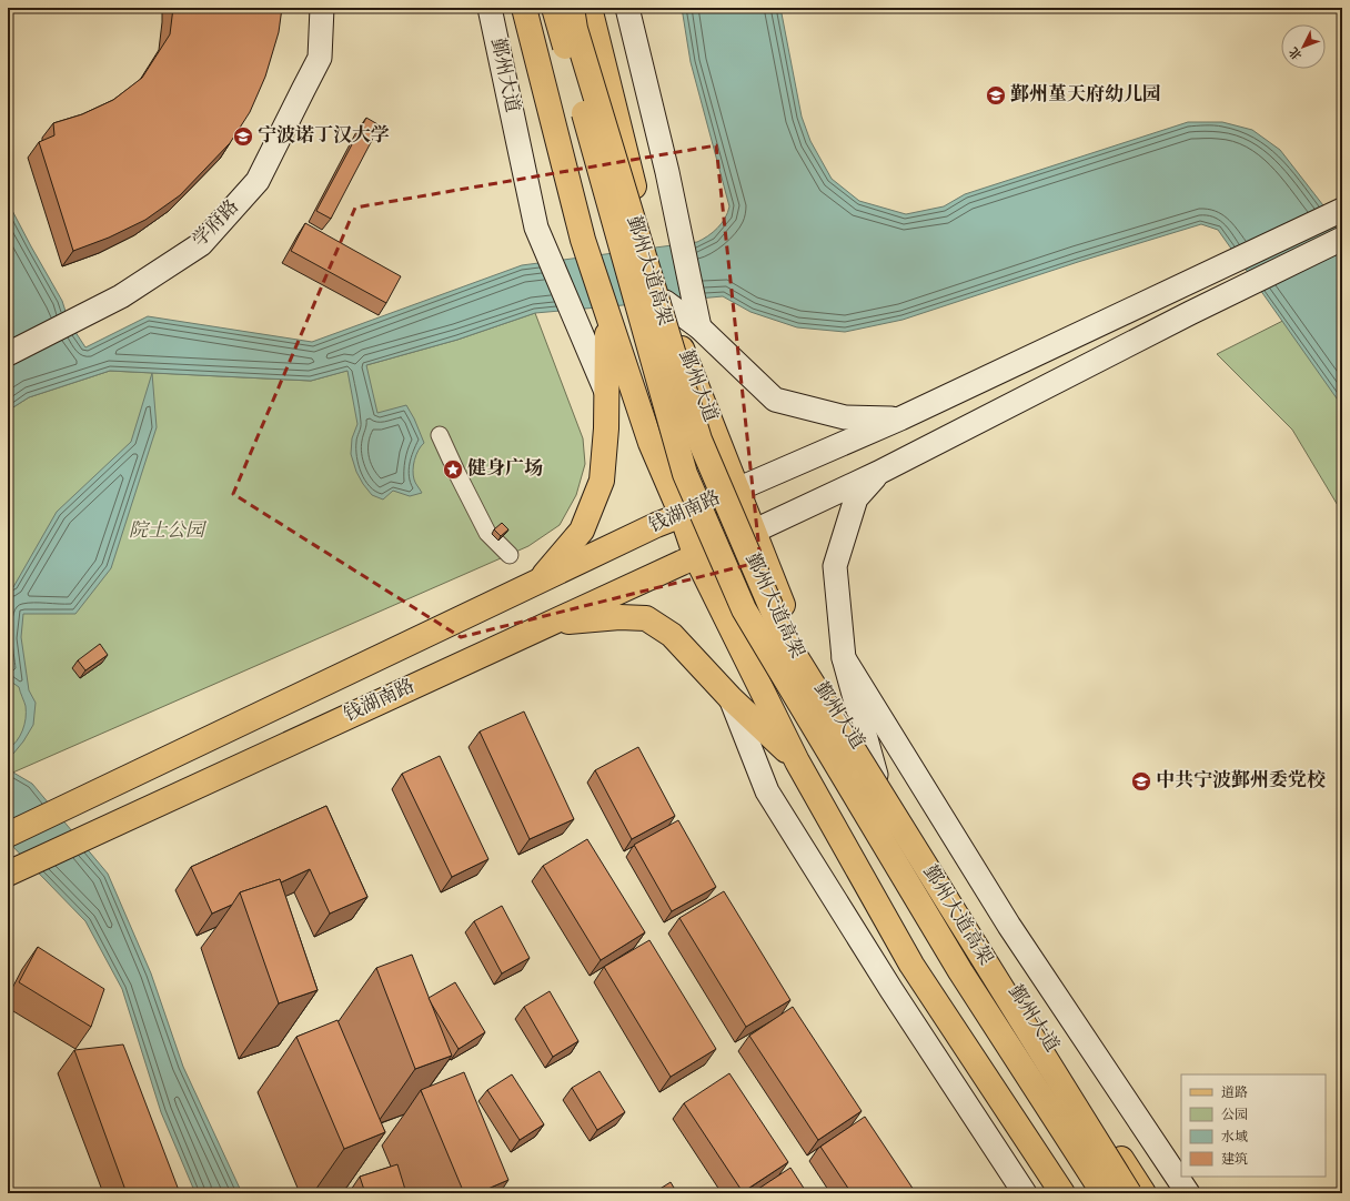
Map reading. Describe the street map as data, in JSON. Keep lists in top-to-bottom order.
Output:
{
  "streets": {
    "main road": ["鄞州大道", "鄞州大道高架", "钱湖南路"],
    "street": ["学府路"]
  },
  "crossings": [
    ["鄞州大道", "钱湖南路"]
  ],
  "parks": ["院士公园"],
  "places": {
    "school or university": ["鄞州堇天府幼儿园", "宁波诺丁汉大学", "中共宁波鄞州委党校"],
    "place": ["健身广场"]
  },
  "legend": [
    "道路",
    "公园",
    "水域",
    "建筑"
  ],
  "north": "bottom left"
}
